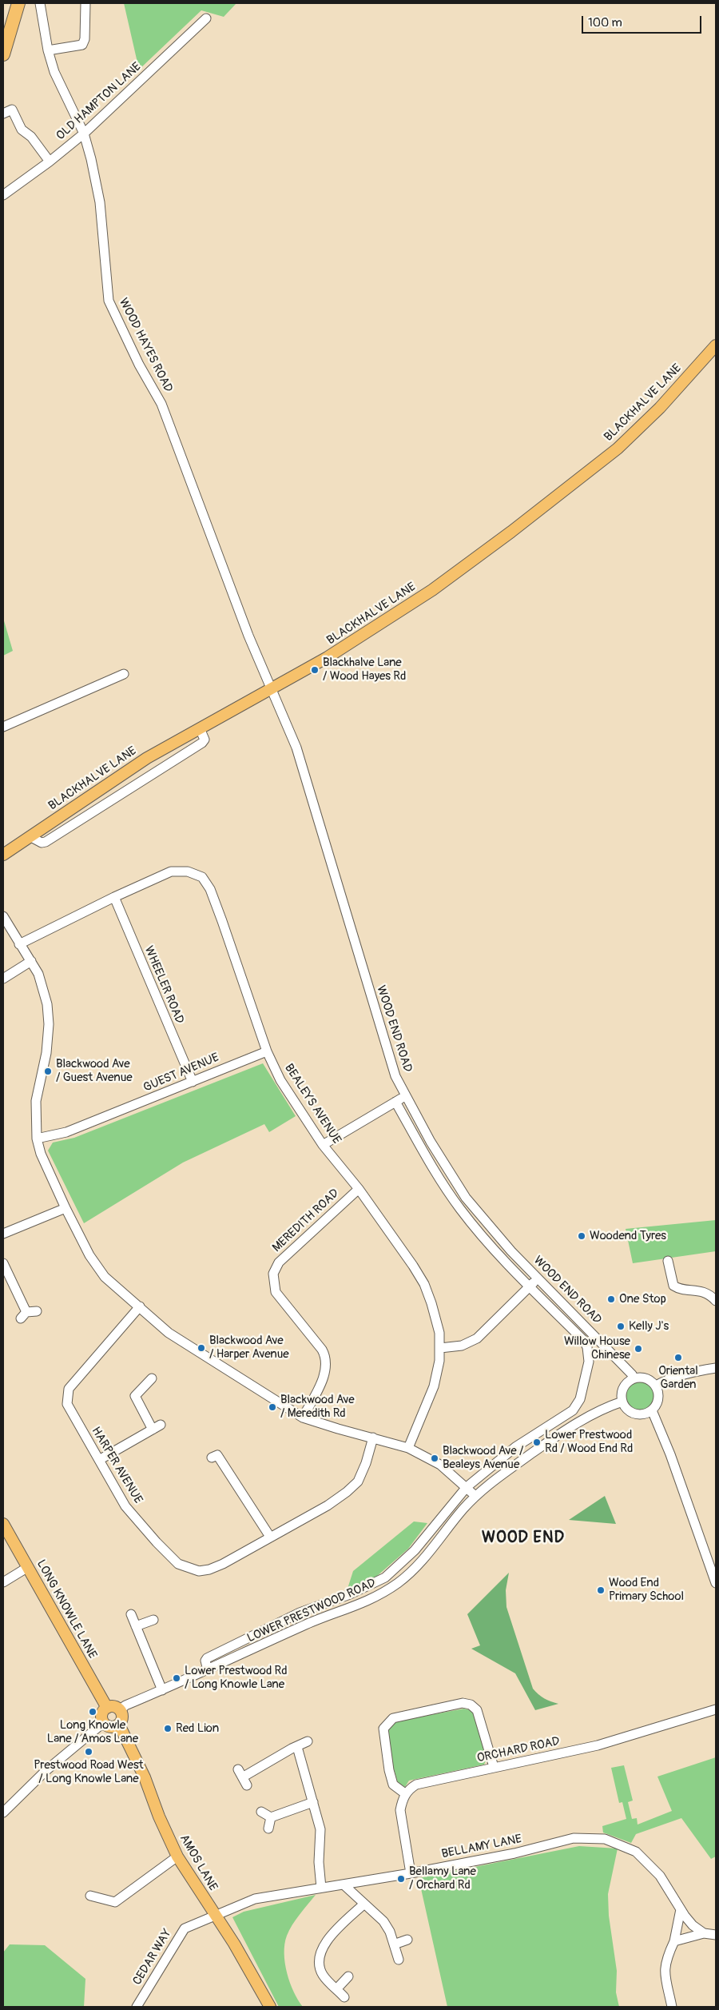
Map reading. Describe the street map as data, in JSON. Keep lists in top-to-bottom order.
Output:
{
  "streets": {
    "main road": ["BLACKHALVE LANE", "LONG KNOWLE LANE", "AMOS LANE"],
    "street": [
      "OLD HAMPTON LANE",
      "WOOD HAYES ROAD",
      "WHEELER ROAD",
      "WOOD END ROAD",
      "GUEST AVENUE",
      "BEALEYS AVENUE",
      "MEREDITH ROAD",
      "HARPER AVENUE",
      "LOWER PRESTWOOD ROAD",
      "ORCHARD ROAD",
      "BELLAMY LANE",
      "CEDAR WAY"
    ]
  },
  "crossings": [
    ["OLD HAMPTON LANE", "WOOD HAYES ROAD"],
    ["WOOD HAYES ROAD", "BLACKHALVE LANE"],
    ["WOOD HAYES ROAD", "WOOD END ROAD"],
    ["BLACKHALVE LANE", "WOOD END ROAD"],
    ["WHEELER ROAD", "GUEST AVENUE"],
    ["WHEELER ROAD", "BEALEYS AVENUE"],
    ["WOOD END ROAD", "LOWER PRESTWOOD ROAD"],
    ["GUEST AVENUE", "BEALEYS AVENUE"],
    ["BEALEYS AVENUE", "MEREDITH ROAD"],
    ["LONG KNOWLE LANE", "LOWER PRESTWOOD ROAD"],
    ["LONG KNOWLE LANE", "AMOS LANE"],
    ["LOWER PRESTWOOD ROAD", "AMOS LANE"],
    ["BELLAMY LANE", "AMOS LANE"],
    ["BELLAMY LANE", "CEDAR WAY"],
    ["AMOS LANE", "CEDAR WAY"]
  ],
  "districts": ["WOOD END"],
  "places": [
    "Blackhalve Lane / Wood Hayes Rd",
    "Blackwood Ave / Guest Avenue",
    "Woodend Tyres",
    "One Stop",
    "Kelly J's",
    "Blackwood Ave / Harper Avenue",
    "Willow House Chinese",
    "Oriental Garden",
    "Blackwood Ave / Meredith Rd",
    "Lower Prestwood Rd / Wood End Rd",
    "Blackwood Ave / Bealeys Avenue",
    "Wood End Primary School",
    "Lower Prestwood Rd / Long Knowle Lane",
    "Long Knowle Lane / Amos Lane",
    "Red Lion",
    "Prestwood Road West / Long Knowle Lane",
    "Bellamy Lane / Orchard Rd"
  ],
  "scale_bar": "100 m"
}
